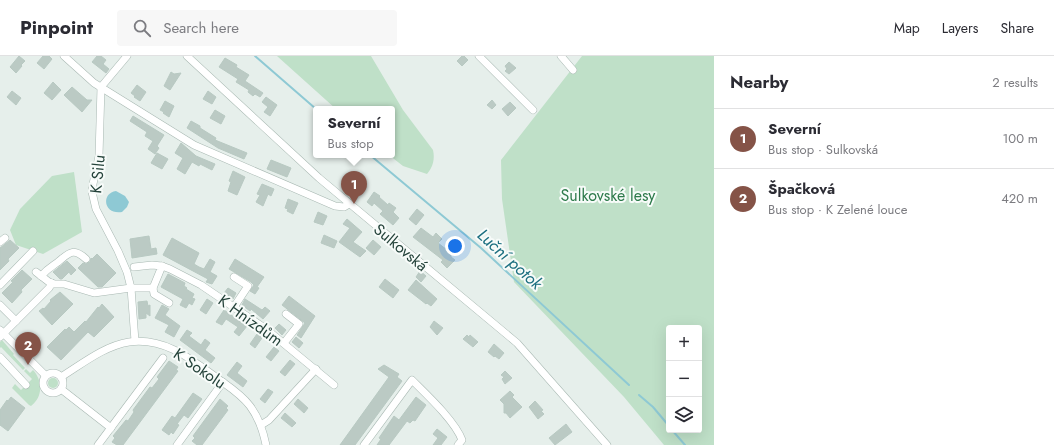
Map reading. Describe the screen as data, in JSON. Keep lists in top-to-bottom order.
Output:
{
  "streets": {
    "street": [
      "K Silu",
      "Sulkovská",
      "K Hnízdům",
      "K Sokolu"
    ]
  },
  "crossings": [
    ["K Silu", "K Sokolu"]
  ],
  "water": ["Luční potok"],
  "parks": ["Sulkovské lesy"],
  "page": {
    "header": "Pinpoint",
    "search": "Search here",
    "nav": ["Map", "Layers", "Share"],
    "heading": ["Nearby", "2 results"],
    "popup": ["Severní", "Bus stop"],
    "list": [
      {
        "mark": "1",
        "name": "Severní",
        "note": "Bus stop · Sulkovská",
        "value": "100 m"
      },
      {
        "mark": "2",
        "name": "Špačková",
        "note": "Bus stop · K Zelené louce",
        "value": "420 m"
      }
    ],
    "pins": ["1", "2"],
    "map_buttons": ["+", "−"]
  }
}
